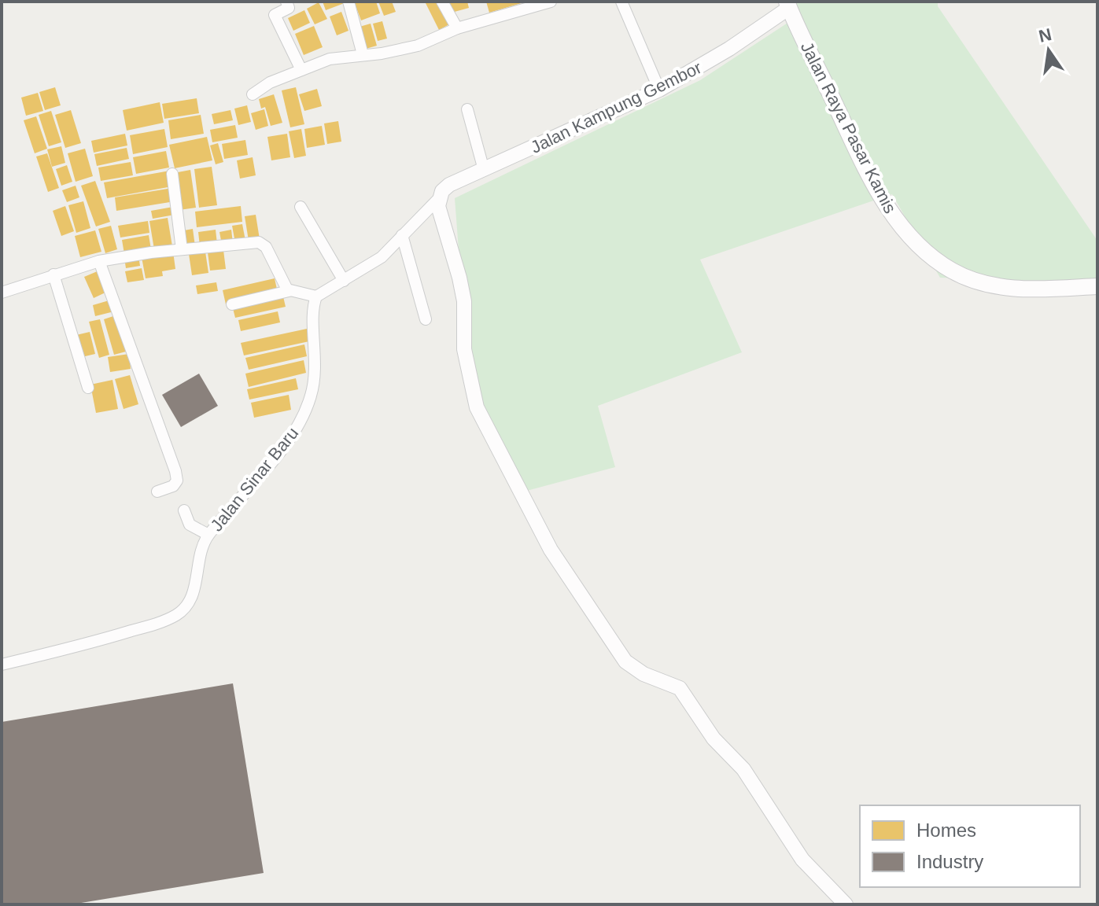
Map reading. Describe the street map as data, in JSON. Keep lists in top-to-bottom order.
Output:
{
  "streets": {
    "main road": ["Jalan Raya Pasar Kamis"],
    "street": ["Jalan Kampung Gembor", "Jalan Sinar Baru"]
  },
  "crossings": [
    ["Jalan Kampung Gembor", "Jalan Raya Pasar Kamis"]
  ],
  "legend": ["Homes", "Industry"],
  "north": "top"
}
